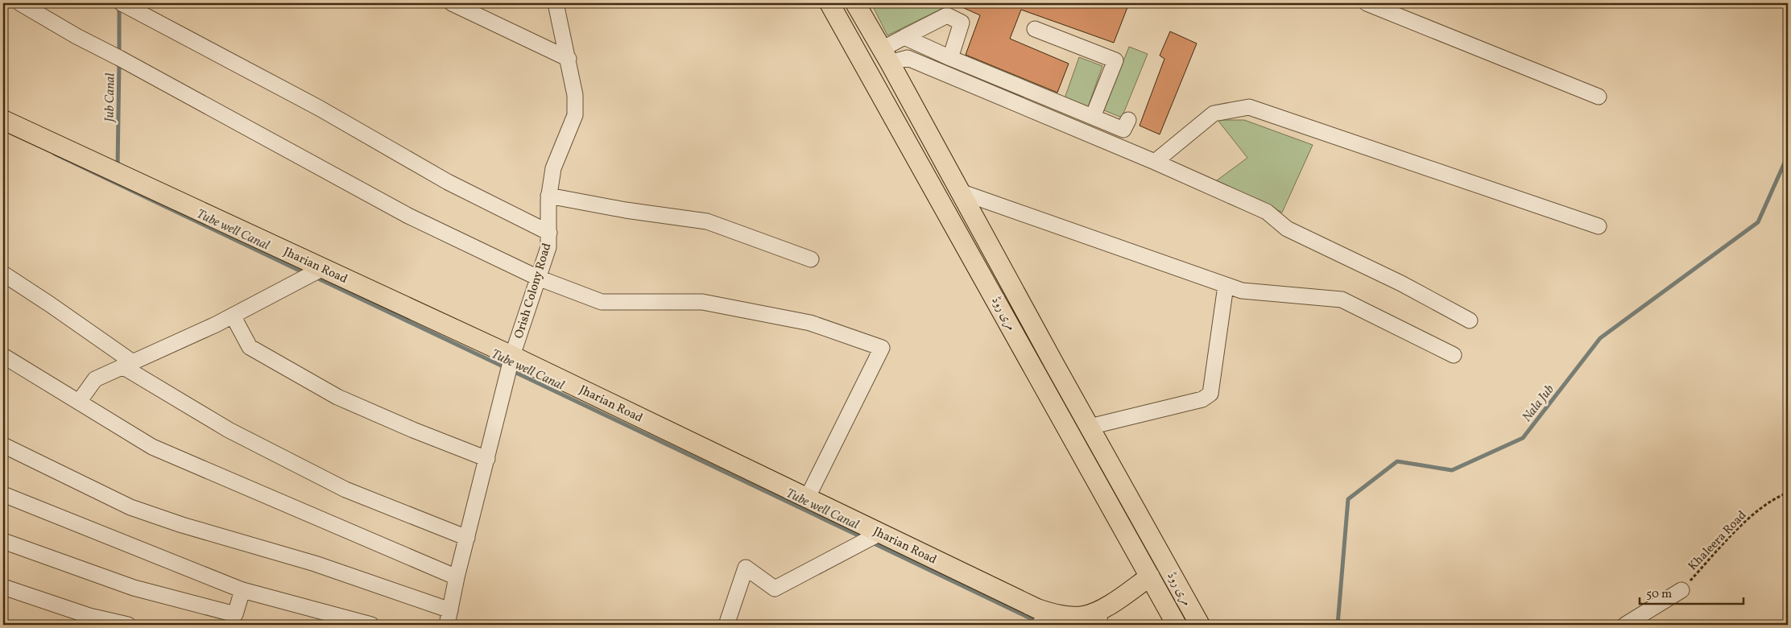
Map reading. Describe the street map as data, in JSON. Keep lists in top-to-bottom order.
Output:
{
  "streets": {
    "main road": ["Jharian Road", "مری روڈ"],
    "street": ["Orish Colony Road"],
    "path": ["Khaleera Road"]
  },
  "crossings": [
    ["Jharian Road", "Orish Colony Road"],
    ["Jharian Road", "مری روڈ"]
  ],
  "water": ["Jub Canal", "Tube well Canal", "Nala Jub"],
  "scale_bar": "50 m"
}
